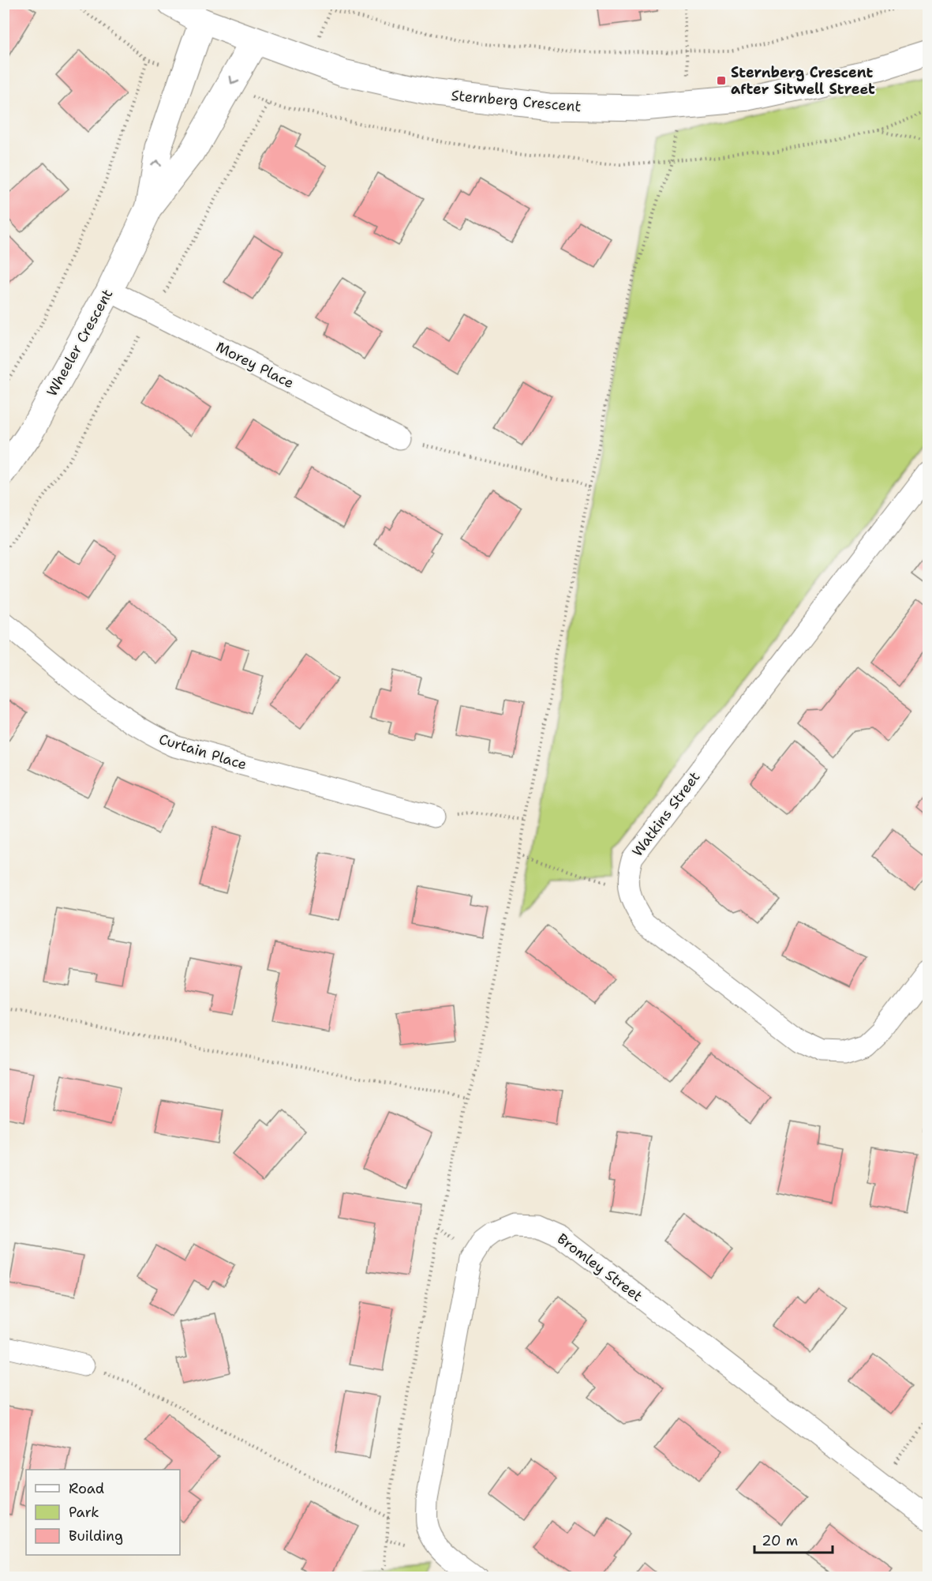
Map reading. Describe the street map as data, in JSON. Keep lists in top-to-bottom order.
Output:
{
  "streets": {
    "street": [
      "Sternberg Crescent",
      "Wheeler Crescent",
      "Morey Place",
      "Curtain Place",
      "Watkins Street",
      "Bromley Street"
    ]
  },
  "crossings": [
    ["Sternberg Crescent", "Wheeler Crescent"],
    ["Wheeler Crescent", "Morey Place"]
  ],
  "places": {
    "transit": ["Sternberg Crescent after Sitwell Street"]
  },
  "legend": ["Road", "Park", "Building"],
  "scale_bar": "20 m"
}
